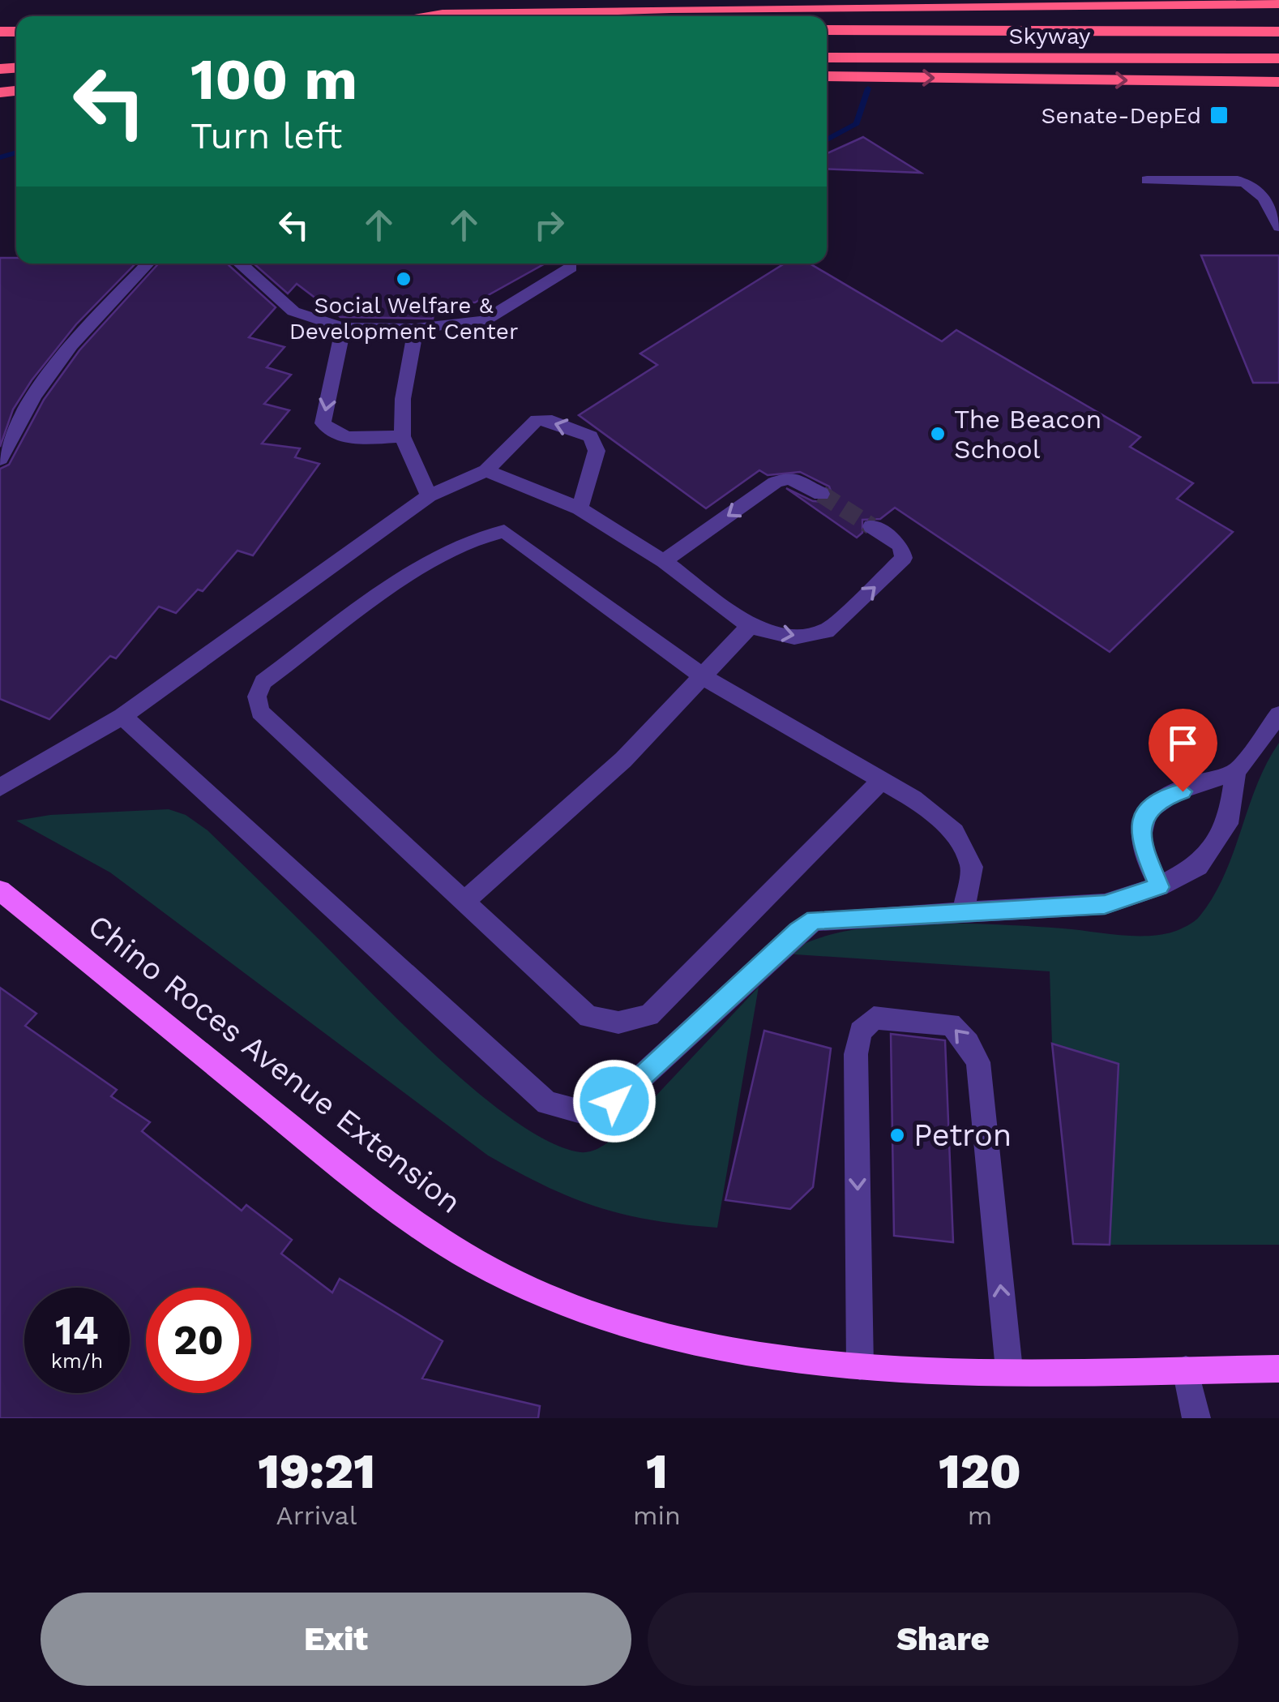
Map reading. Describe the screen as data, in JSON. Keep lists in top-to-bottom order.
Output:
{
  "streets": {
    "highway": ["Skyway"],
    "main road": ["Chino Roces Avenue Extension"]
  },
  "places": {
    "transit": ["Senate-DepEd"],
    "other": ["Social Welfare & Development Center", "The Beacon School", "Petron"]
  },
  "page": {
    "turn": ["100 m", "Turn left"],
    "speed": "14 km/h",
    "limit": "20",
    "eta": [
      "19:21",
      "Arrival",
      "1",
      "min",
      "120",
      "m"
    ],
    "buttons": ["Exit", "Share"]
  }
}
